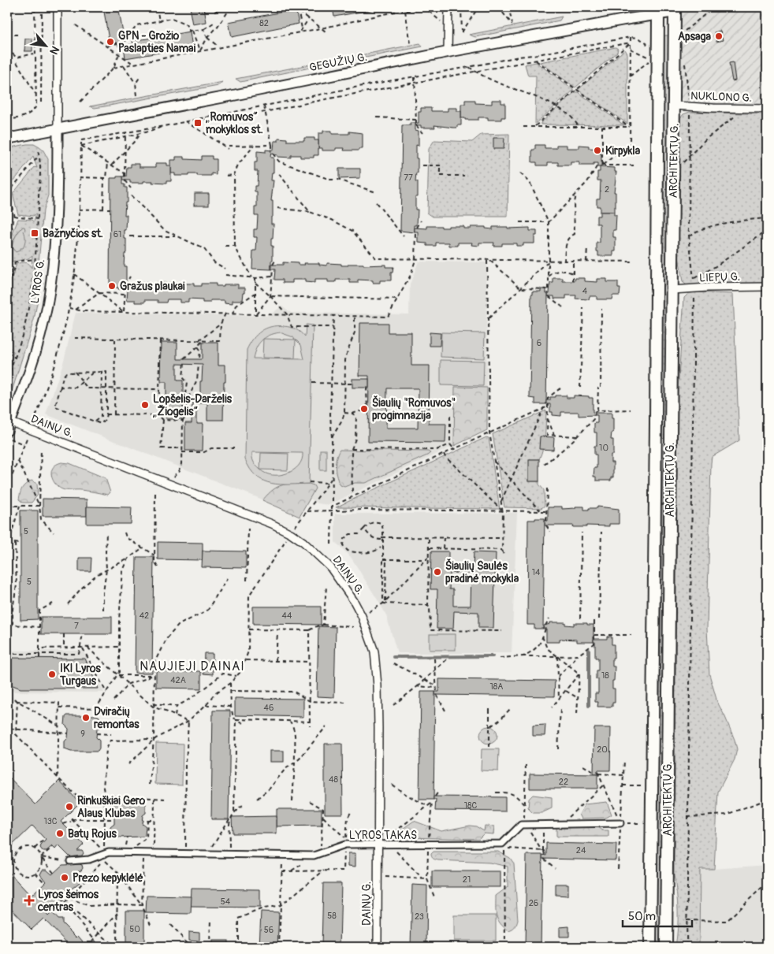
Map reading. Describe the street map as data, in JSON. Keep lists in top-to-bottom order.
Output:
{
  "streets": {
    "main road": ["GEGUŽIŲ G.", "ARCHITEKTŲ G."],
    "street": [
      "NUKLONO G.",
      "LIEPŲ G.",
      "LYROS G.",
      "DAINŲ G.",
      "LYROS TAKAS"
    ]
  },
  "crossings": [
    ["GEGUŽIŲ G.", "ARCHITEKTŲ G."],
    ["GEGUŽIŲ G.", "LYROS G."],
    ["NUKLONO G.", "ARCHITEKTŲ G."],
    ["ARCHITEKTŲ G.", "LIEPŲ G."],
    ["LYROS G.", "DAINŲ G."],
    ["DAINŲ G.", "LYROS TAKAS"]
  ],
  "districts": ["NAUJIEJI DAINAI"],
  "places": {
    "other": [
      "Apsaga",
      "GPN - Grožio Paslapties Namai",
      "Kirpykla",
      "Gražus plaukai",
      "Lopšelis-Darželis „Žiogelis“",
      "Šiaulių \"Romuvos\" progimnazija",
      "Šiaulių Saulės pradinė mokykla",
      "IKI Lyros Turgaus",
      "Dviračių remontas",
      "Rinkuškiai Gero Alaus Klubas",
      "Batų Rojus",
      "Prezo kepyklėlė"
    ],
    "transit": ["„Romuvos“ mokyklos st.", "Bažnyčios st."],
    "health": ["Lyros šeimos centras"]
  },
  "house_numbers": [
    "82",
    "77",
    "2",
    "61",
    "4",
    "6",
    "10",
    "5",
    "14",
    "5",
    "42",
    "44",
    "7",
    "18",
    "42A",
    "18A",
    "46",
    "9",
    "20",
    "48",
    "22",
    "18C",
    "13C",
    "24",
    "21",
    "54",
    "26",
    "58",
    "23",
    "50",
    "56"
  ],
  "scale_bar": "50 m",
  "north": "bottom right"
}
